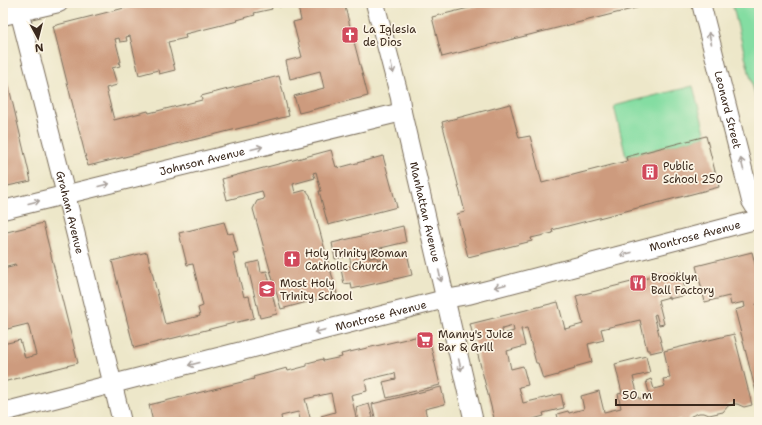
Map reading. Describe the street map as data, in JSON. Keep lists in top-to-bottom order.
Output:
{
  "streets": {
    "street": [
      "Leonard Street",
      "Johnson Avenue",
      "Graham Avenue",
      "Manhattan Avenue",
      "Montrose Avenue"
    ]
  },
  "crossings": [
    ["Johnson Avenue", "Graham Avenue"],
    ["Johnson Avenue", "Manhattan Avenue"],
    ["Graham Avenue", "Montrose Avenue"],
    ["Manhattan Avenue", "Montrose Avenue"]
  ],
  "one_way": [
    "Leonard Street",
    "Johnson Avenue",
    "Manhattan Avenue",
    "Montrose Avenue"
  ],
  "places": {
    "church": ["La Iglesia de Dios", "Holy Trinity Roman Catholic Church"],
    "building": ["Public School 250"],
    "restaurant": ["Brooklyn Ball Factory"],
    "school or university": ["Most Holy Trinity School"],
    "supermarket": ["Manny's Juice Bar & Grill"]
  },
  "scale_bar": "50 m",
  "north": "bottom"
}
